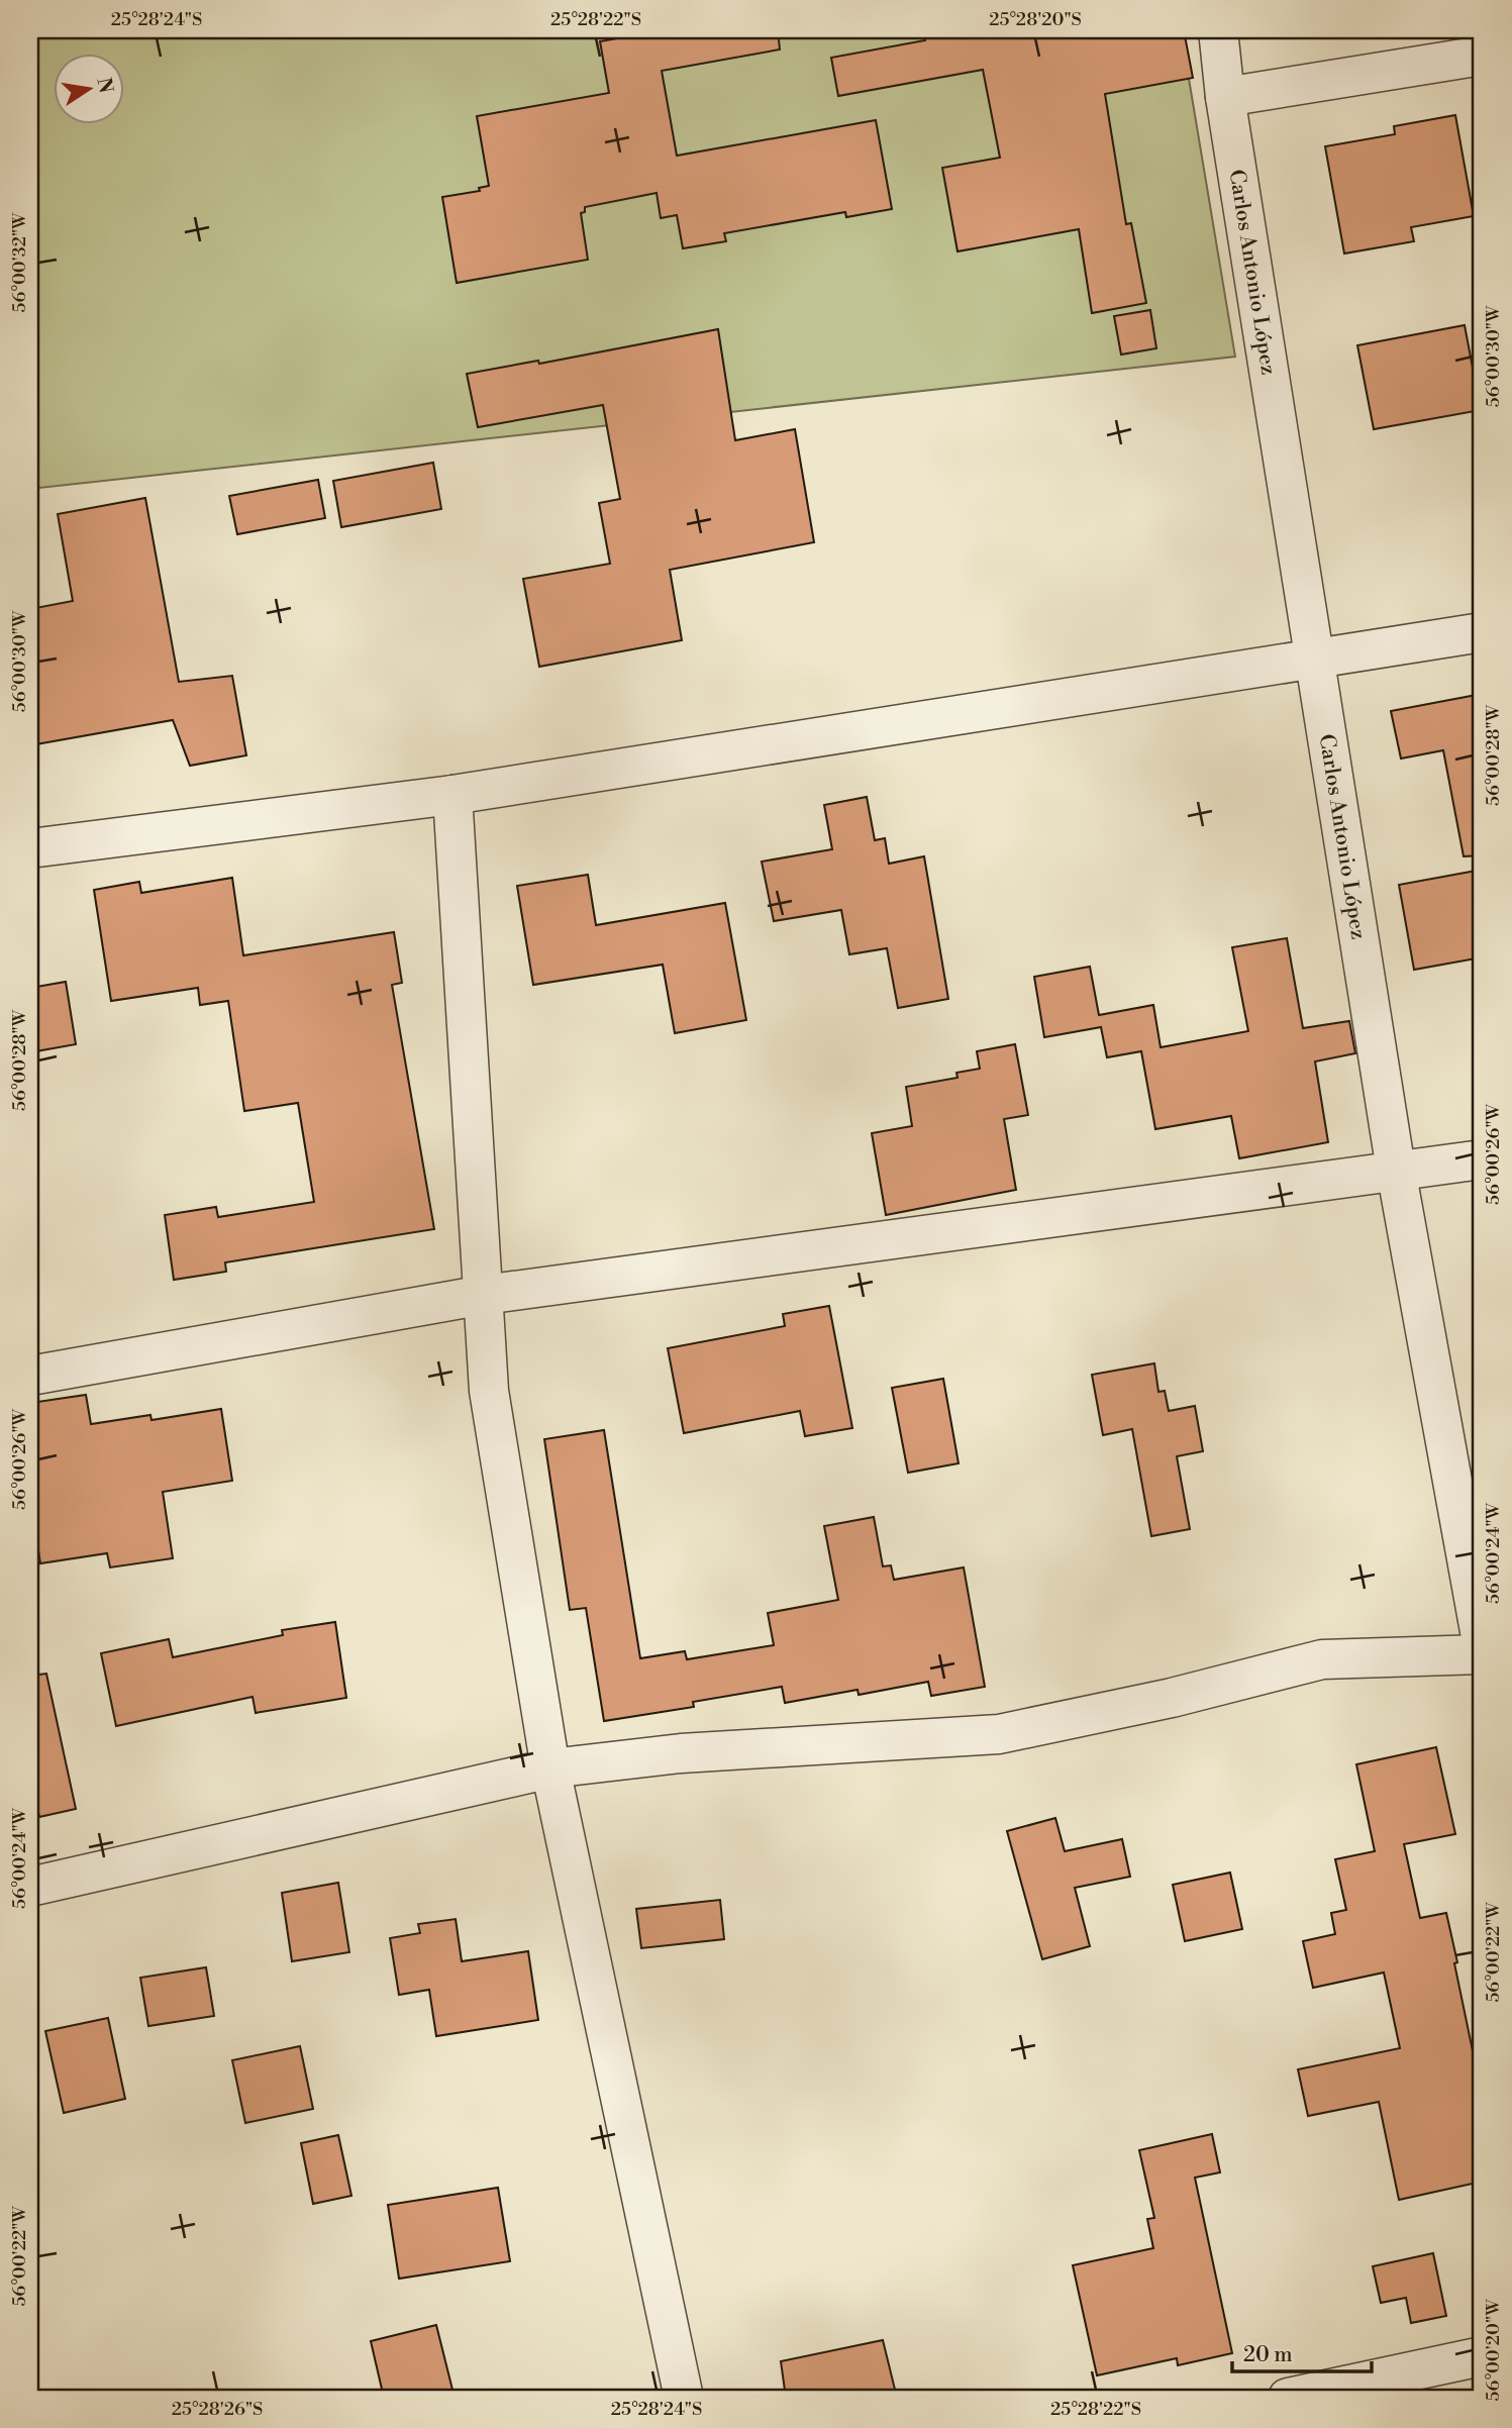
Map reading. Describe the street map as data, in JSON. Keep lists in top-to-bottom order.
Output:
{
  "streets": {
    "street": ["Carlos Antonio López"]
  },
  "scale_bar": "20 m",
  "north": "right",
  "coordinates": [
    "25°28'24\"S",
    "25°28'22\"S",
    "25°28'20\"S",
    "56°00'32\"W",
    "56°00'30\"W",
    "56°00'28\"W",
    "56°00'26\"W",
    "56°00'24\"W",
    "56°00'22\"W",
    "56°00'20\"W",
    "25°28'26\"S"
  ]
}
